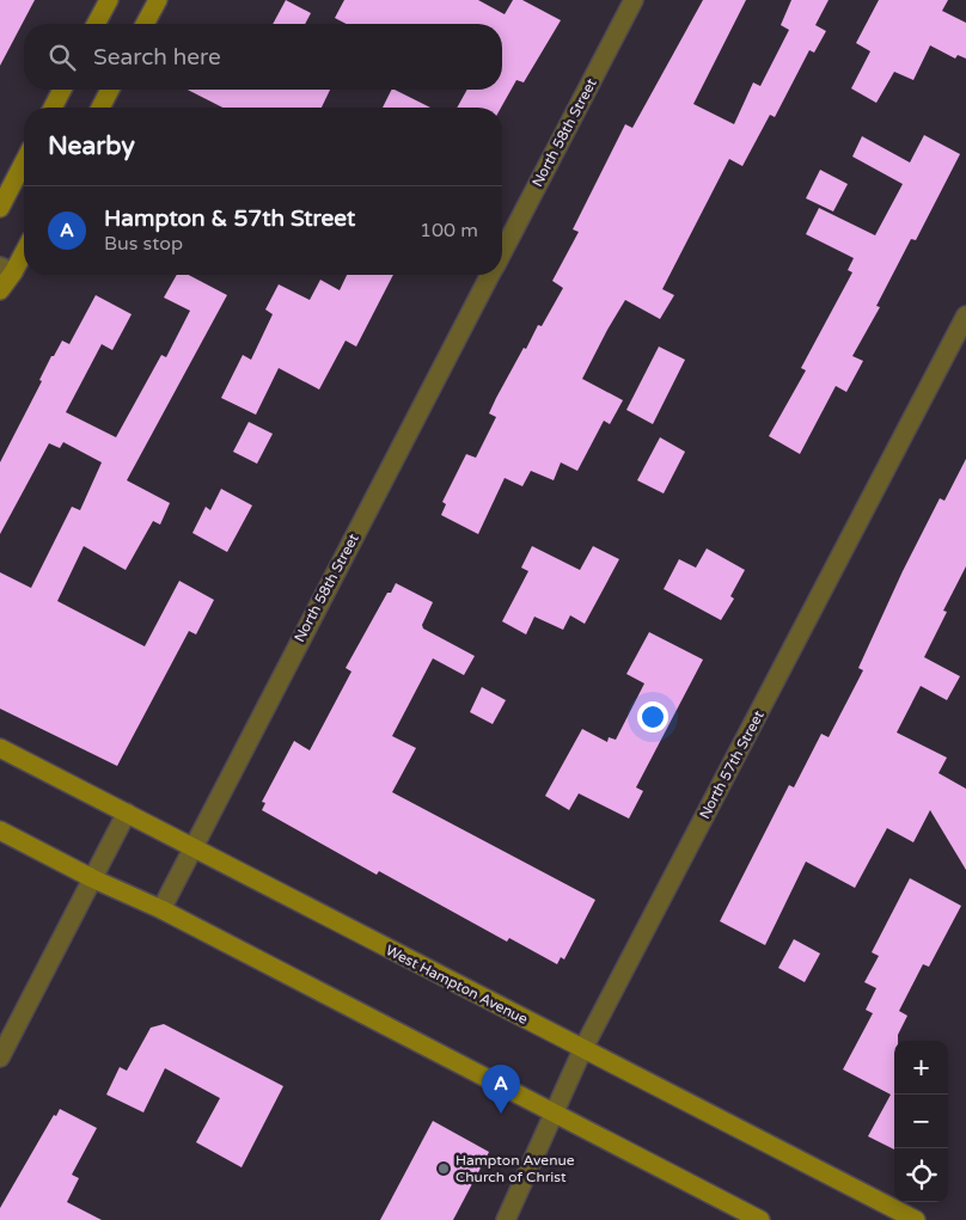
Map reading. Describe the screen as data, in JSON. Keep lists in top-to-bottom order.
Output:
{
  "streets": {
    "main road": ["West Hampton Avenue"],
    "street": ["North 58th Street", "North 57th Street"]
  },
  "crossings": [
    ["North 58th Street", "West Hampton Avenue"],
    ["North 57th Street", "West Hampton Avenue"]
  ],
  "places": ["Hampton Avenue Church of Christ"],
  "page": {
    "search": "Search here",
    "heading": "Nearby",
    "list": [
      {
        "mark": "A",
        "name": "Hampton & 57th Street",
        "note": "Bus stop",
        "value": "100 m"
      }
    ],
    "map_buttons": ["+", "−"],
    "pins": "A"
  }
}
